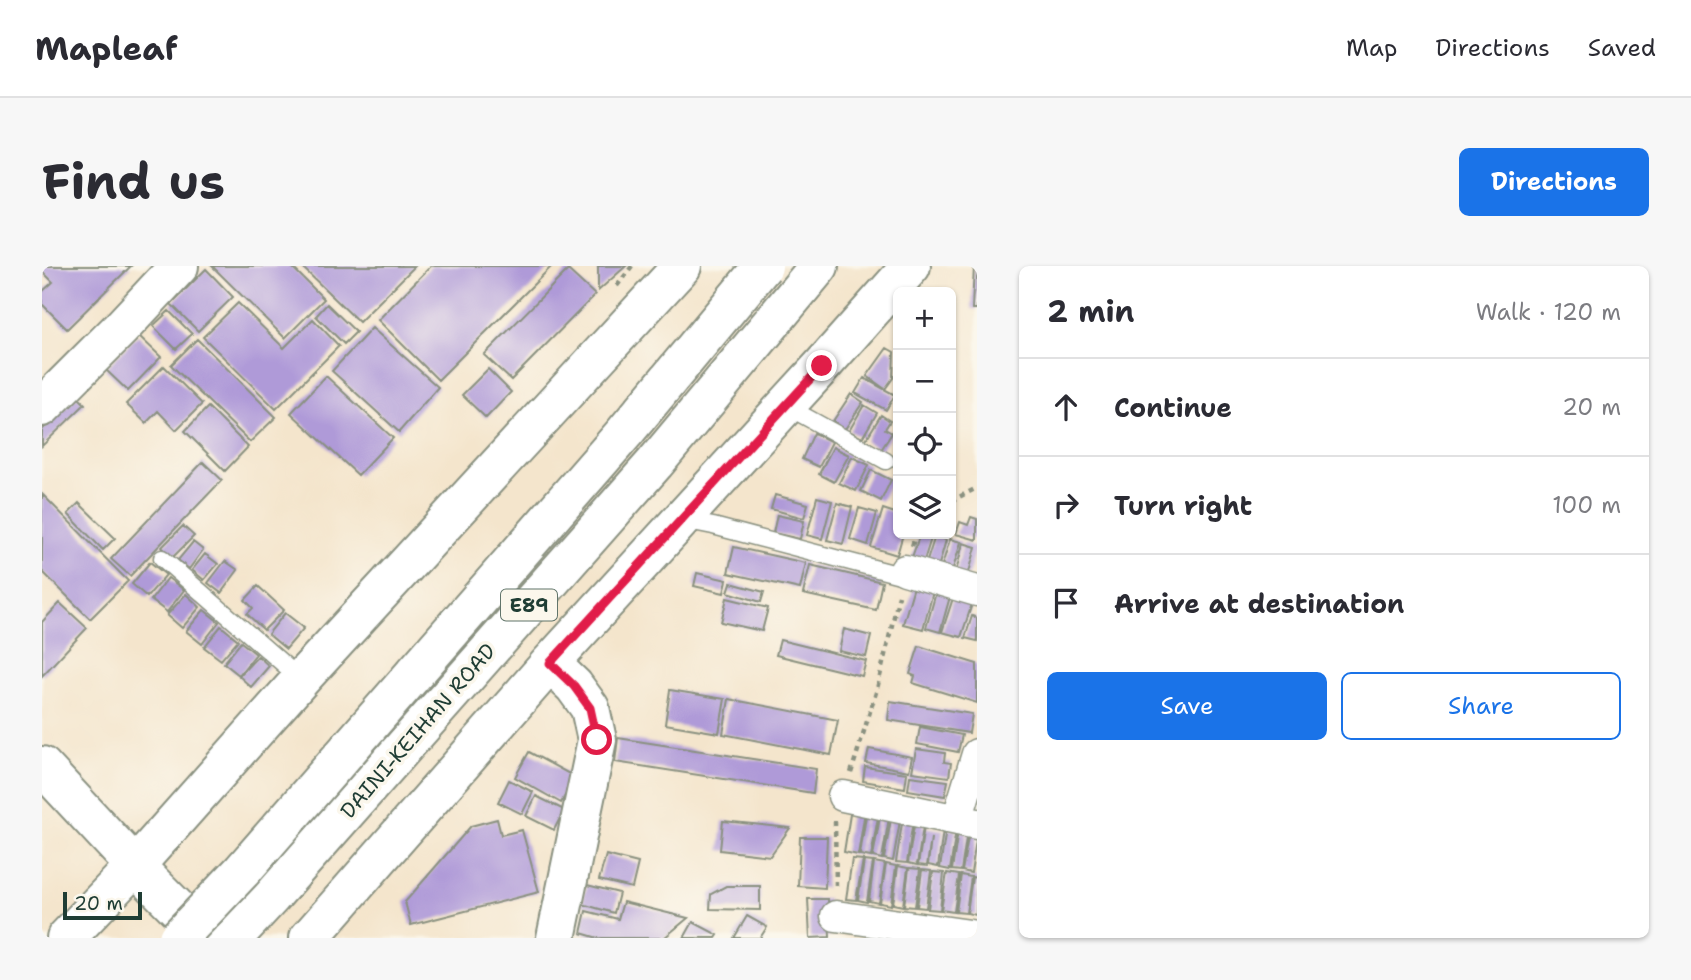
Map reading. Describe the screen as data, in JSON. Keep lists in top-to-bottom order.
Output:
{
  "streets": {
    "main road": ["E89", "DAINI-KEIHAN ROAD"]
  },
  "scale_bar": "20 m",
  "page": {
    "header": "Mapleaf",
    "nav": ["Map", "Directions", "Saved"],
    "buttons": [
      "Directions",
      ["Save", "Share"]
    ],
    "title": "Find us",
    "heading": ["2 min", "Walk · 120 m"],
    "map_buttons": ["+", "−"],
    "list": [
      ["Continue", "20 m"],
      ["Turn right", "100 m"],
      "Arrive at destination"
    ],
    "scale": "20 m"
  }
}
